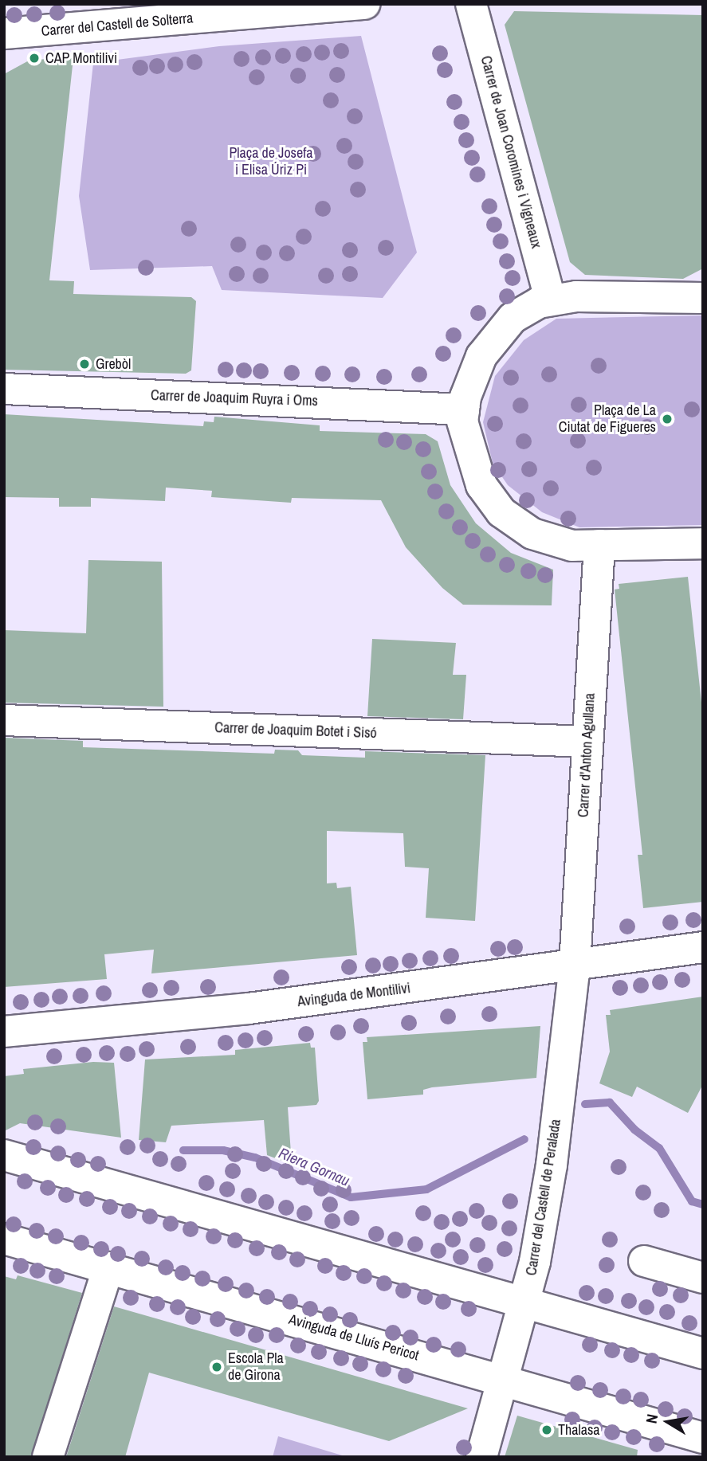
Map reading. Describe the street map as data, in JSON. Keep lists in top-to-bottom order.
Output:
{
  "streets": {
    "street": [
      "Carrer del Castell de Solterra",
      "Carrer de Joan Coromines i Vigneaux",
      "Carrer de Joaquim Ruyra i Oms",
      "Carrer de Joaquim Botet i Sisó",
      "Carrer d'Anton Agullana",
      "Avinguda de Montilivi",
      "Carrer del Castell de Peralada",
      "Avinguda de Lluís Pericot"
    ]
  },
  "crossings": [
    ["Carrer de Joaquim Botet i Sisó", "Carrer d'Anton Agullana"],
    ["Carrer d'Anton Agullana", "Avinguda de Montilivi"],
    ["Carrer d'Anton Agullana", "Carrer del Castell de Peralada"],
    ["Avinguda de Montilivi", "Carrer del Castell de Peralada"],
    ["Carrer del Castell de Peralada", "Avinguda de Lluís Pericot"]
  ],
  "water": ["Riera Gornau"],
  "parks": ["Plaça de Josefa i Elisa Úriz Pi"],
  "places": [
    "CAP Montilivi",
    "Grebòl",
    "Plaça de La Ciutat de Figueres",
    "Escola Pla de Girona",
    "Thalasa"
  ],
  "north": "left"
}
